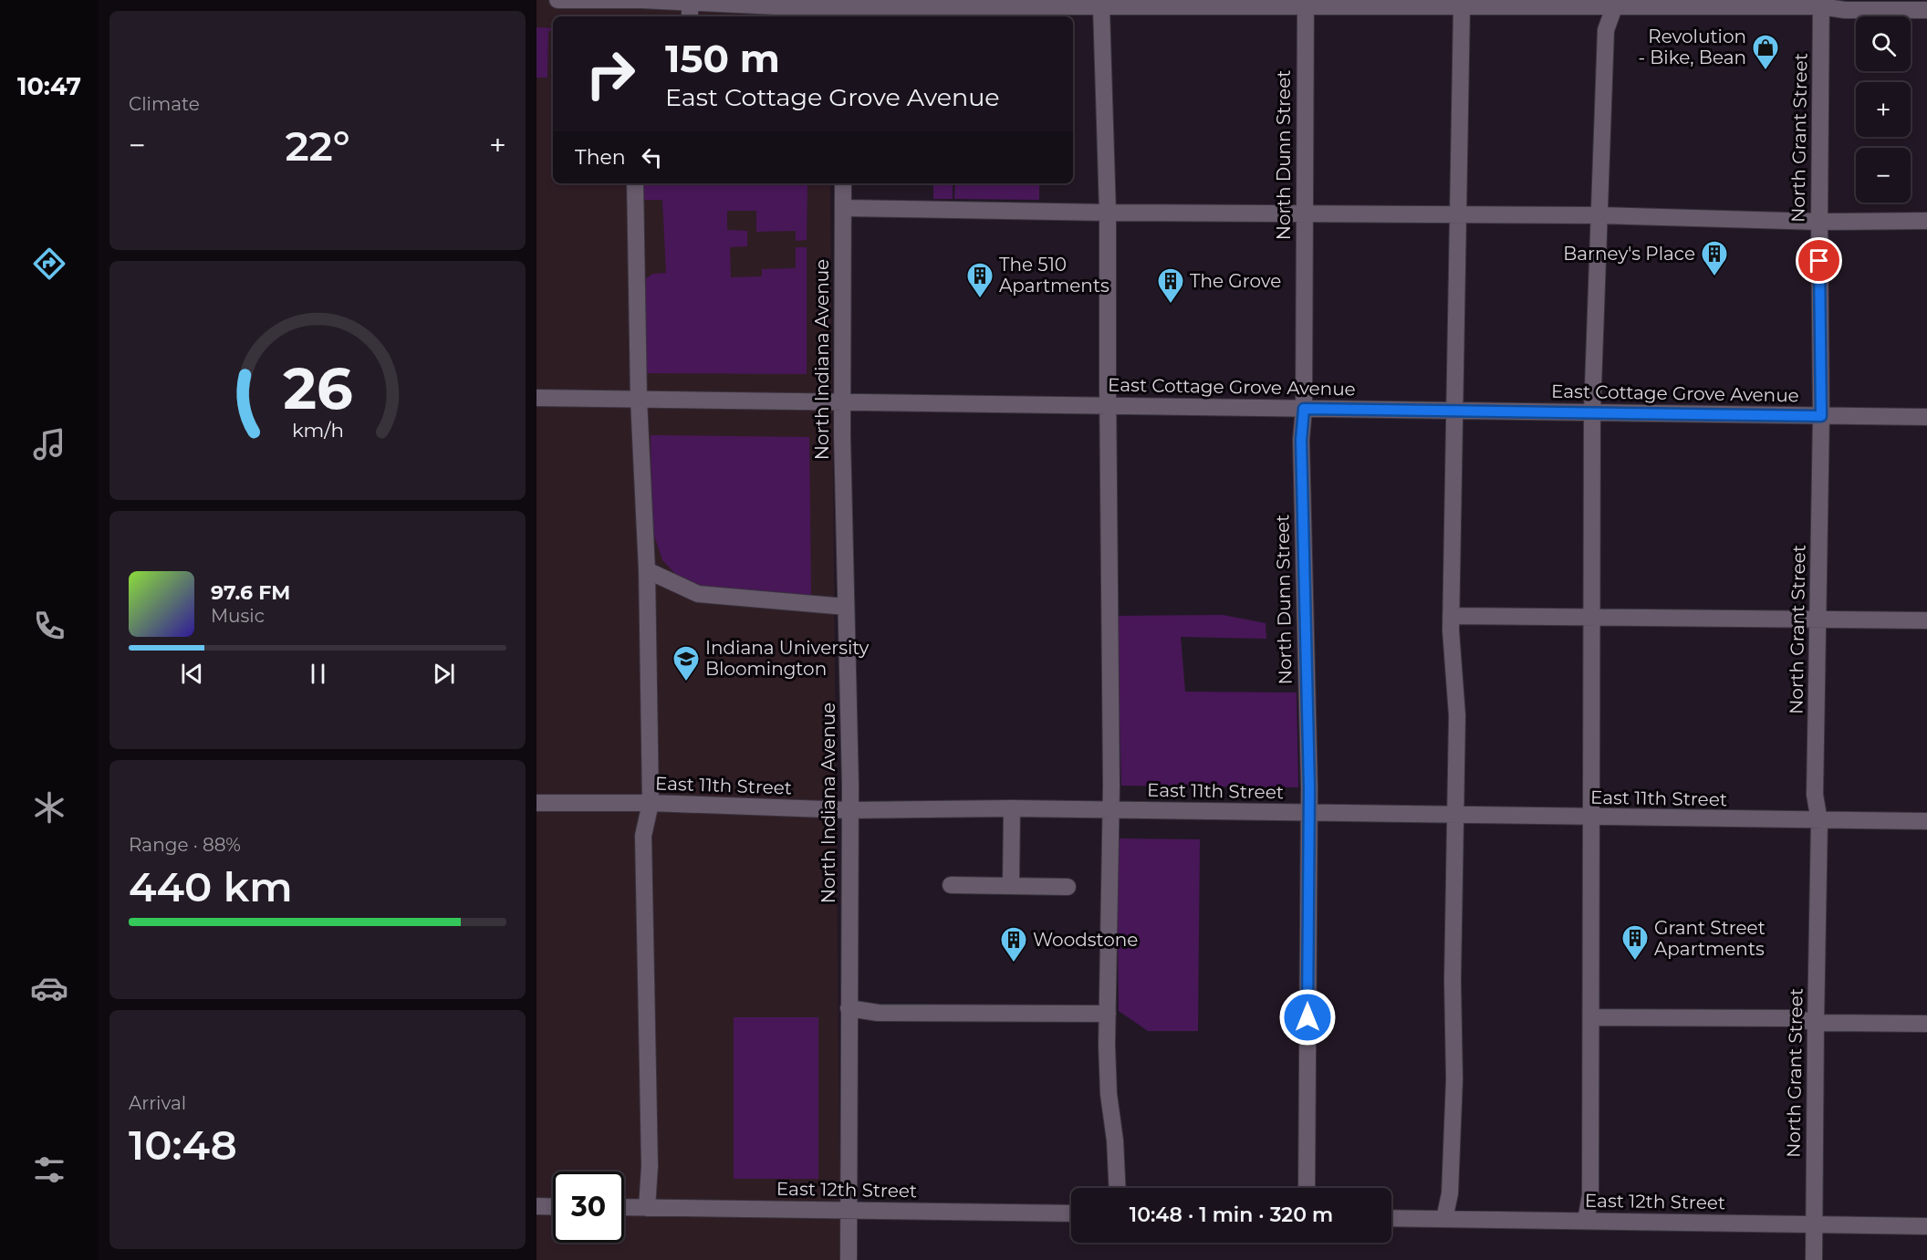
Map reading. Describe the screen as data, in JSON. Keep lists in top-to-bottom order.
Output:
{
  "streets": {
    "street": [
      "North Grant Street",
      "North Dunn Street",
      "North Indiana Avenue",
      "East Cottage Grove Avenue",
      "East 11th Street",
      "East 12th Street"
    ]
  },
  "crossings": [
    ["North Grant Street", "East Cottage Grove Avenue"],
    ["North Grant Street", "East 11th Street"],
    ["North Grant Street", "East 12th Street"],
    ["North Dunn Street", "East Cottage Grove Avenue"],
    ["North Dunn Street", "East 11th Street"],
    ["North Indiana Avenue", "East Cottage Grove Avenue"],
    ["North Indiana Avenue", "East 11th Street"],
    ["North Indiana Avenue", "East 12th Street"]
  ],
  "places": {
    "shop": ["Revolution - Bike, Bean"],
    "building": [
      "Barney's Place",
      "The 510 Apartments",
      "The Grove",
      "Grant Street Apartments",
      "Woodstone"
    ],
    "school or university": ["Indiana University Bloomington"]
  },
  "page": {
    "tabs": "10:47",
    "tile": [
      "Climate",
      ["Range · 88%", "440 km"],
      ["Arrival", "10:48"]
    ],
    "map_buttons": ["+", "−"],
    "turn": ["150 m", "East Cottage Grove Avenue"],
    "heat": ["−", "22°", "+"],
    "then": "Then",
    "song": ["97.6 FM", "Music"],
    "limit": "30",
    "trip": "10:48 · 1 min · 320 m",
    "gauge": ["26", "km/h"]
  }
}
